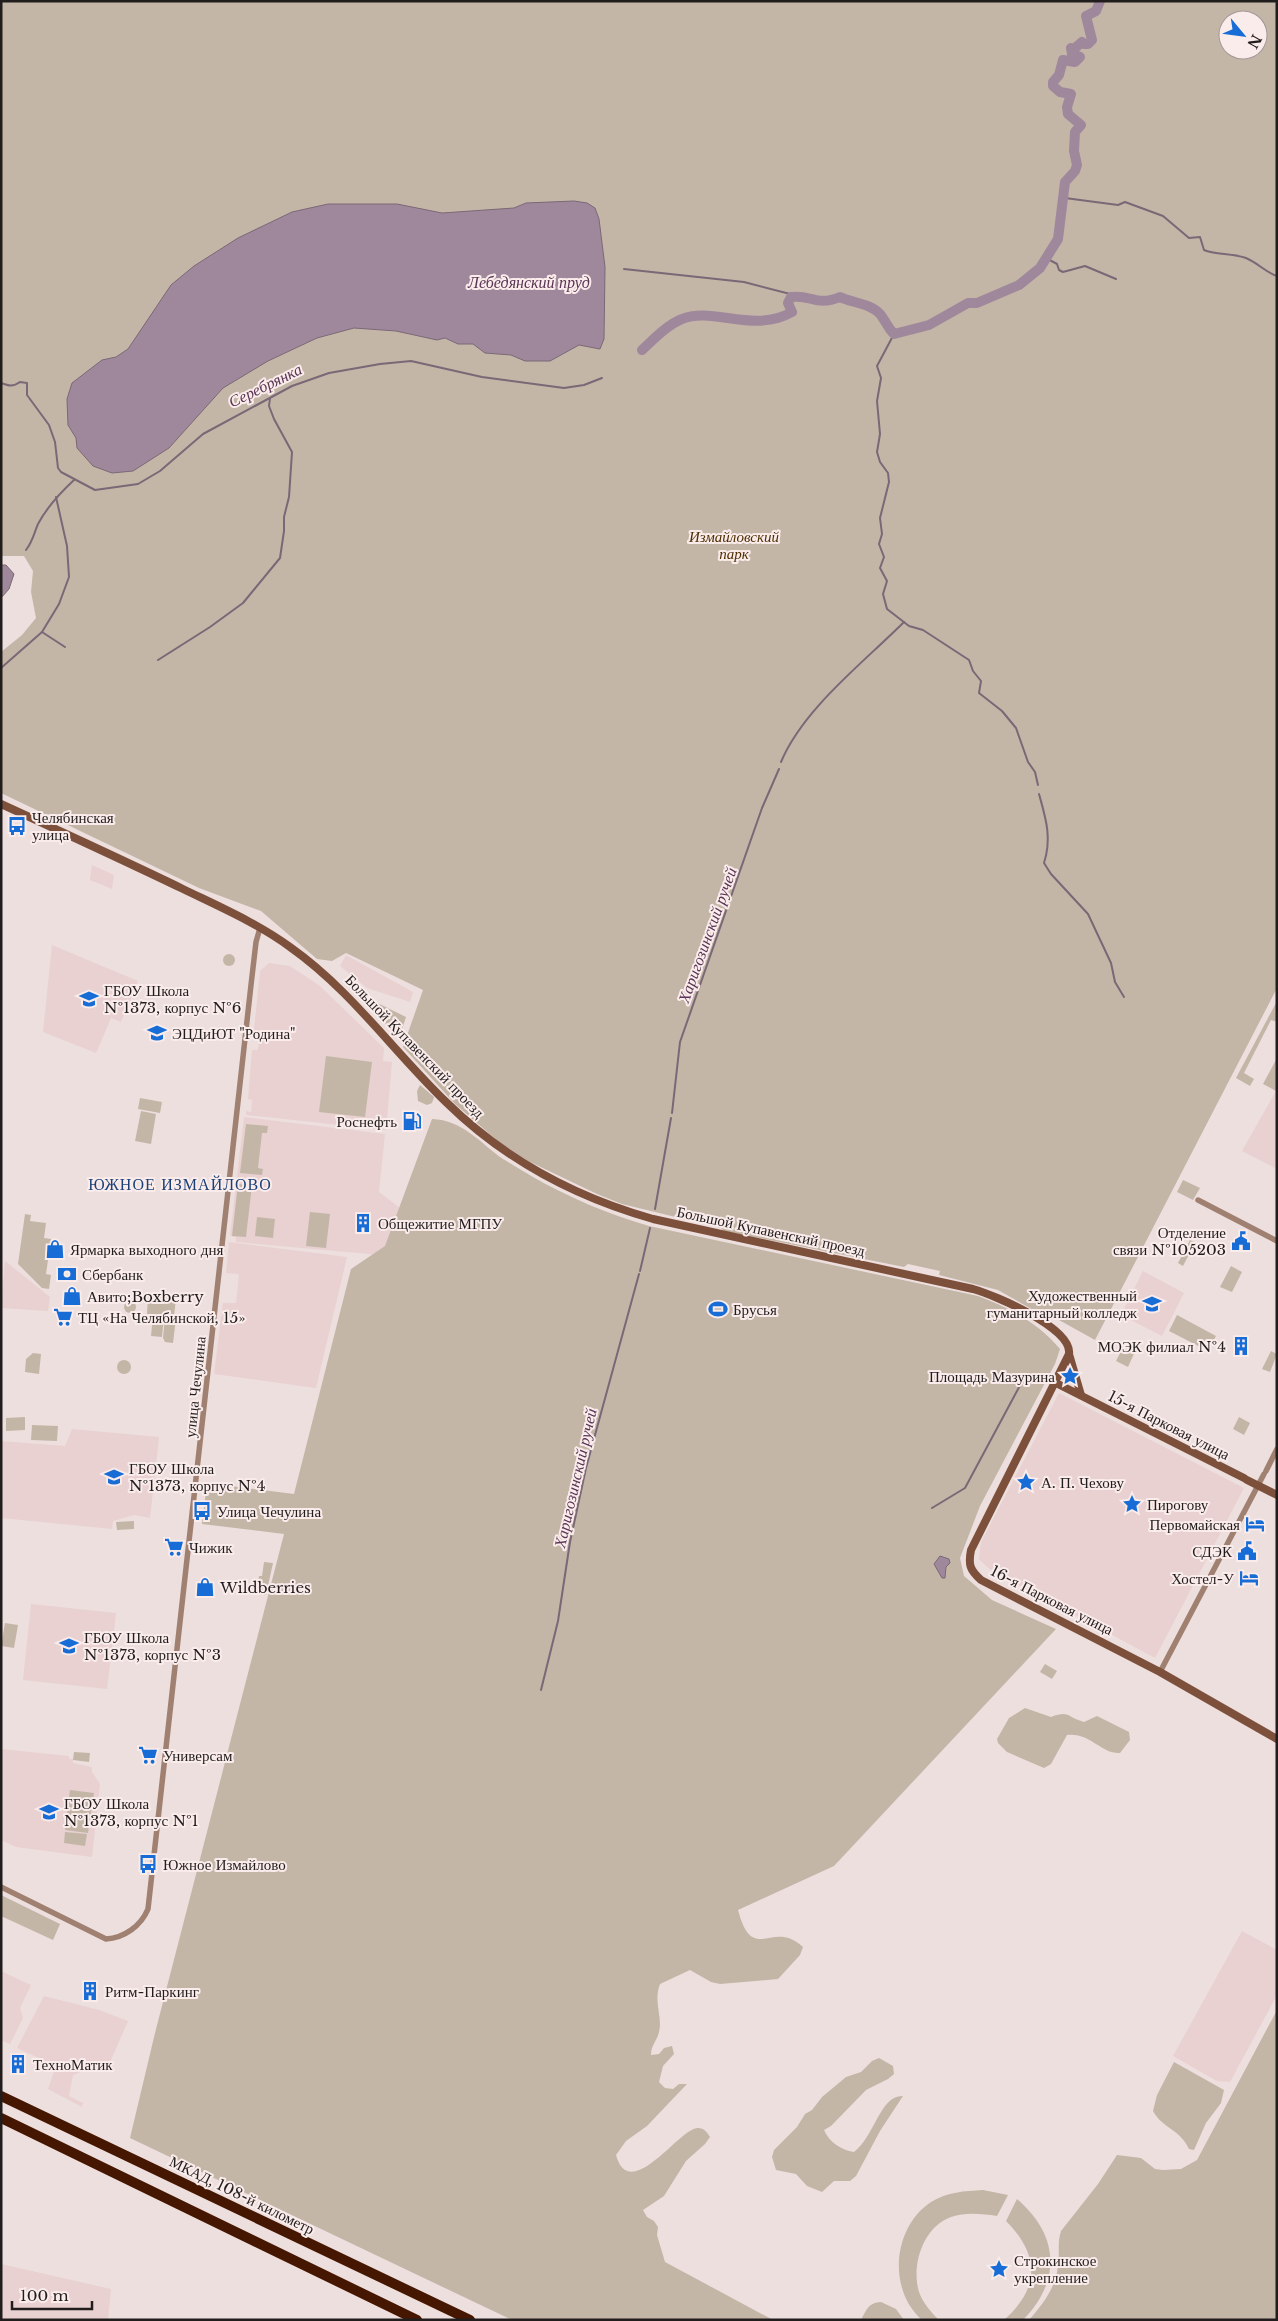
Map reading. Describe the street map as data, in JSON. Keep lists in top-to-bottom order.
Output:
{
  "streets": {
    "highway": ["МКАД, 108-й километр"],
    "main road": ["Большой Купавенский проезд", "15-я Парковая улица", "16-я Парковая улица"],
    "street": ["улица Чечулина"]
  },
  "crossings": [
    ["Большой Купавенский проезд", "улица Чечулина"],
    ["15-я Парковая улица", "16-я Парковая улица"]
  ],
  "districts": ["ЮЖНОЕ ИЗМАЙЛОВО"],
  "water": ["Лебедянский пруд", "Серебрянка", "Харигозинский ручей"],
  "parks": ["Измайловский парк"],
  "places": {
    "bus stop": ["Челябинская улица", "Улица Чечулина", "Южное Измайлово"],
    "school or university": [
      "ГБОУ Школа №1373, корпус №6",
      "ЭЦДиЮТ \"Родина\"",
      "Художественный гуманитарный колледж",
      "ГБОУ Школа №1373, корпус №4",
      "ГБОУ Школа №1373, корпус №3",
      "ГБОУ Школа №1373, корпус №1"
    ],
    "fuel station": ["Роснефть"],
    "building": [
      "Общежитие МГПУ",
      "МОЭК филиал №4",
      "Ритм-Паркинг",
      "ТехноМатик"
    ],
    "public building": ["Отделение связи №105203", "СДЭК"],
    "shop": ["Ярмарка выходного дня", "Авито;Boxberry", "Wildberries"],
    "bank": ["Сбербанк"],
    "sports": ["Брусья"],
    "supermarket": ["ТЦ «На Челябинской, 15»", "Чижик", "Универсам"],
    "place": [
      "Площадь Мазурина",
      "А. П. Чехову",
      "Пирогову",
      "Строкинское укрепление"
    ],
    "hotel": ["Первомайская", "Хостел-У"]
  },
  "scale_bar": "100 m",
  "north": "bottom right"
}
